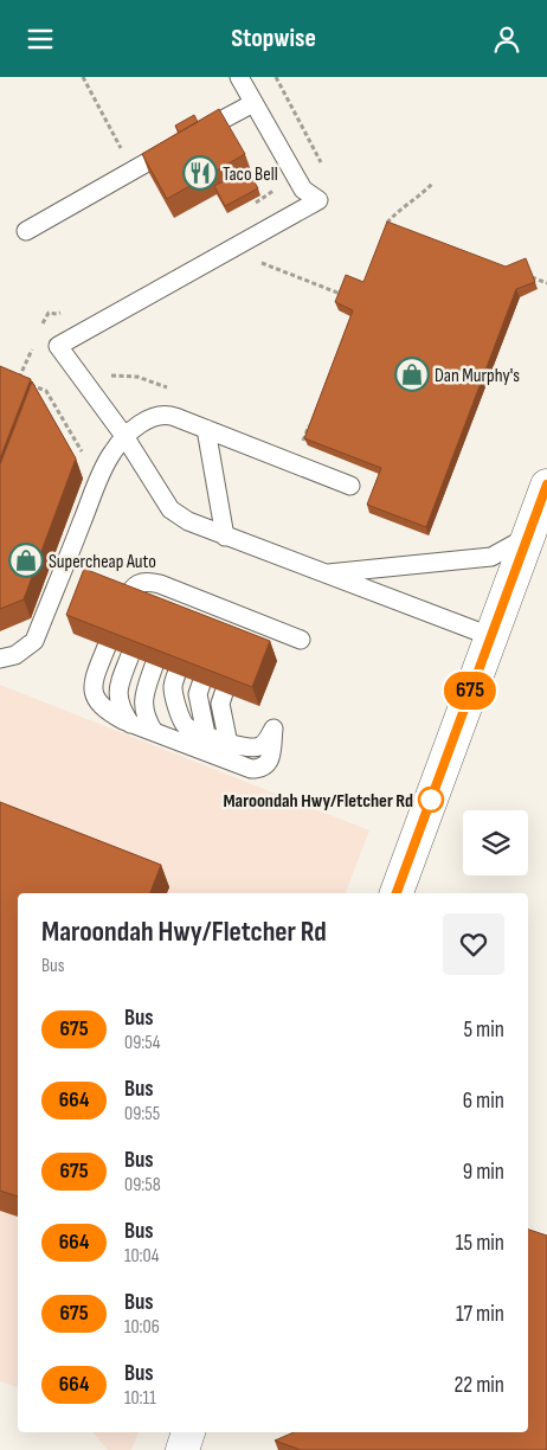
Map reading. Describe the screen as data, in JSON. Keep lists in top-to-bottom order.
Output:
{
  "places": {
    "restaurant": ["Taco Bell"],
    "shop": ["Dan Murphy's", "Supercheap Auto"],
    "other": ["Maroondah Hwy/Fletcher Rd"]
  },
  "lines": ["bus line 675"],
  "page": {
    "header": "Stopwise",
    "on_map": "675",
    "heading": ["Maroondah Hwy/Fletcher Rd", "Bus"],
    "list": [
      {
        "mark": "675",
        "name": "Bus",
        "note": "09:54",
        "value": "5 min"
      },
      {
        "mark": "664",
        "name": "Bus",
        "note": "09:55",
        "value": "6 min"
      },
      {
        "mark": "675",
        "name": "Bus",
        "note": "09:58",
        "value": "9 min"
      },
      {
        "mark": "664",
        "name": "Bus",
        "note": "10:04",
        "value": "15 min"
      },
      {
        "mark": "675",
        "name": "Bus",
        "note": "10:06",
        "value": "17 min"
      },
      {
        "mark": "664",
        "name": "Bus",
        "note": "10:11",
        "value": "22 min"
      }
    ]
  }
}
